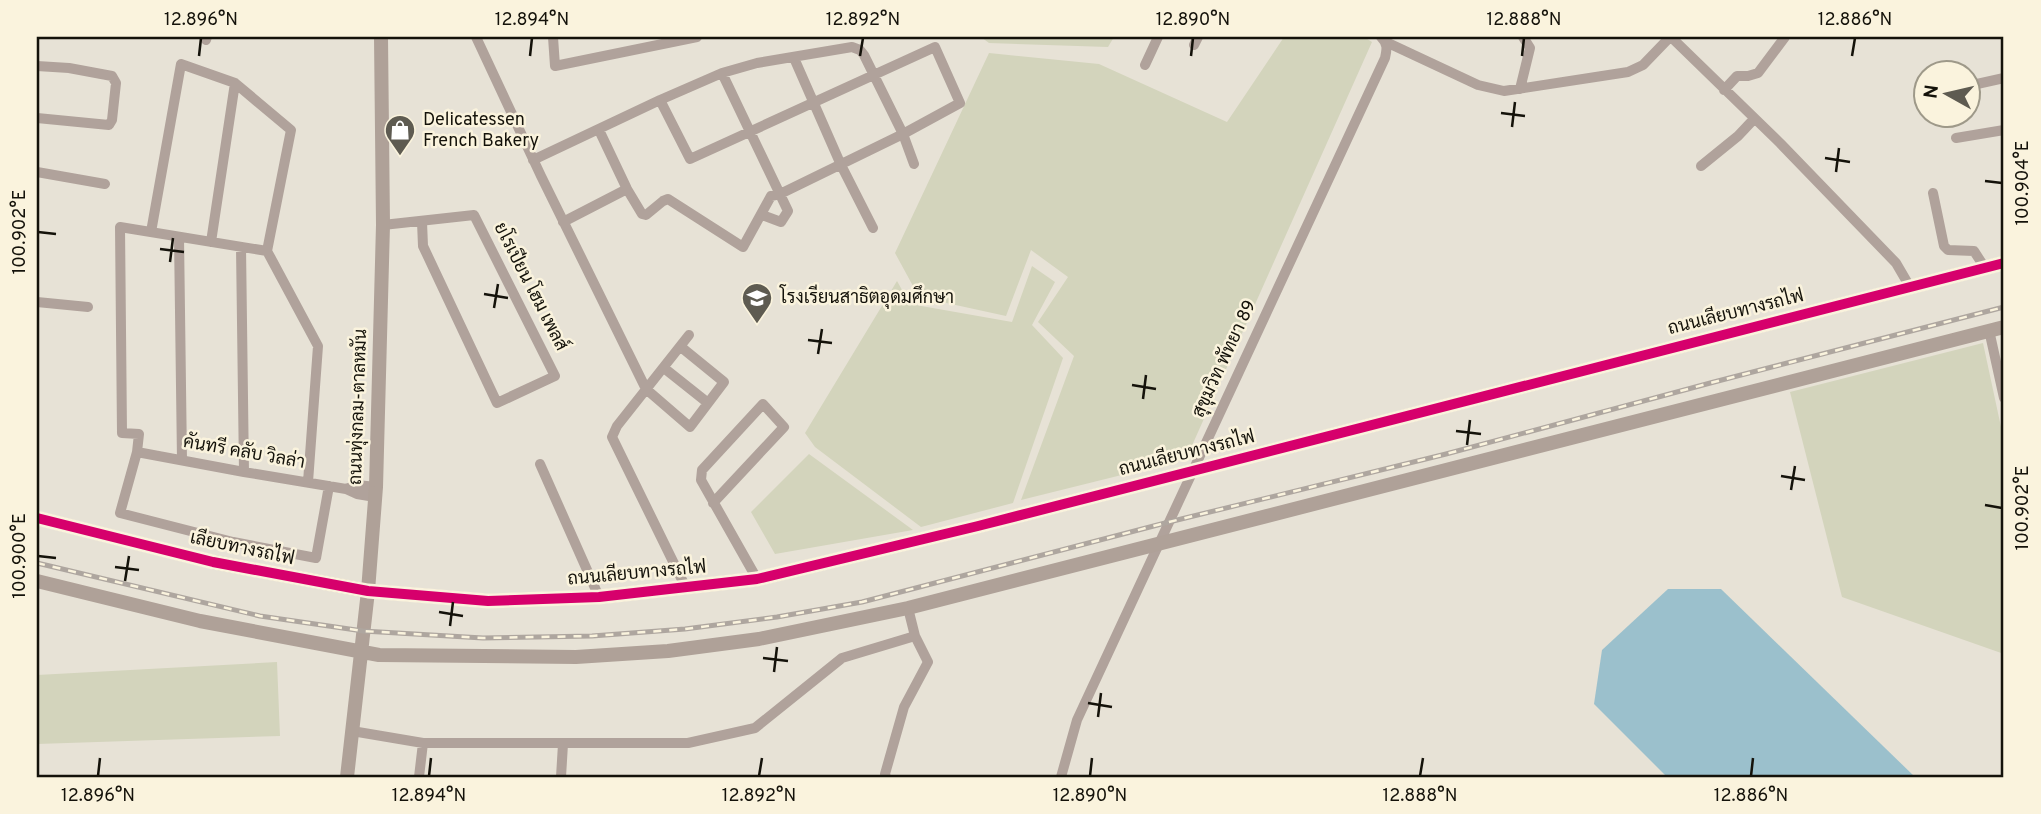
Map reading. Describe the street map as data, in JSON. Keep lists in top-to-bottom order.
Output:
{
  "streets": {
    "street": [
      "ยโรเปียน โฮม เพลส์",
      "ถนนเลียบทางรถไฟ",
      "สุขุมวิท พัทยา 89",
      "ถนนทุ่งกลม-ตาลหมัน",
      "คันทรี คลับ วิลล่า",
      "เลียบทางรถไฟ"
    ]
  },
  "crossings": [
    ["ยโรเปียน โฮม เพลส์", "ถนนทุ่งกลม-ตาลหมัน"],
    ["ถนนเลียบทางรถไฟ", "สุขุมวิท พัทยา 89"],
    ["ถนนเลียบทางรถไฟ", "ถนนทุ่งกลม-ตาลหมัน"],
    ["ถนนเลียบทางรถไฟ", "เลียบทางรถไฟ"],
    ["ถนนทุ่งกลม-ตาลหมัน", "คันทรี คลับ วิลล่า"],
    ["ถนนทุ่งกลม-ตาลหมัน", "เลียบทางรถไฟ"]
  ],
  "places": {
    "shop": ["Delicatessen French Bakery"],
    "school or university": ["โรงเรียนสาธิตอุดมศึกษา"]
  },
  "north": "left",
  "coordinates": [
    "12.896°N",
    "12.894°N",
    "12.892°N",
    "12.890°N",
    "12.888°N",
    "12.886°N",
    "100.904°E",
    "100.902°E",
    "100.900°E"
  ]
}
